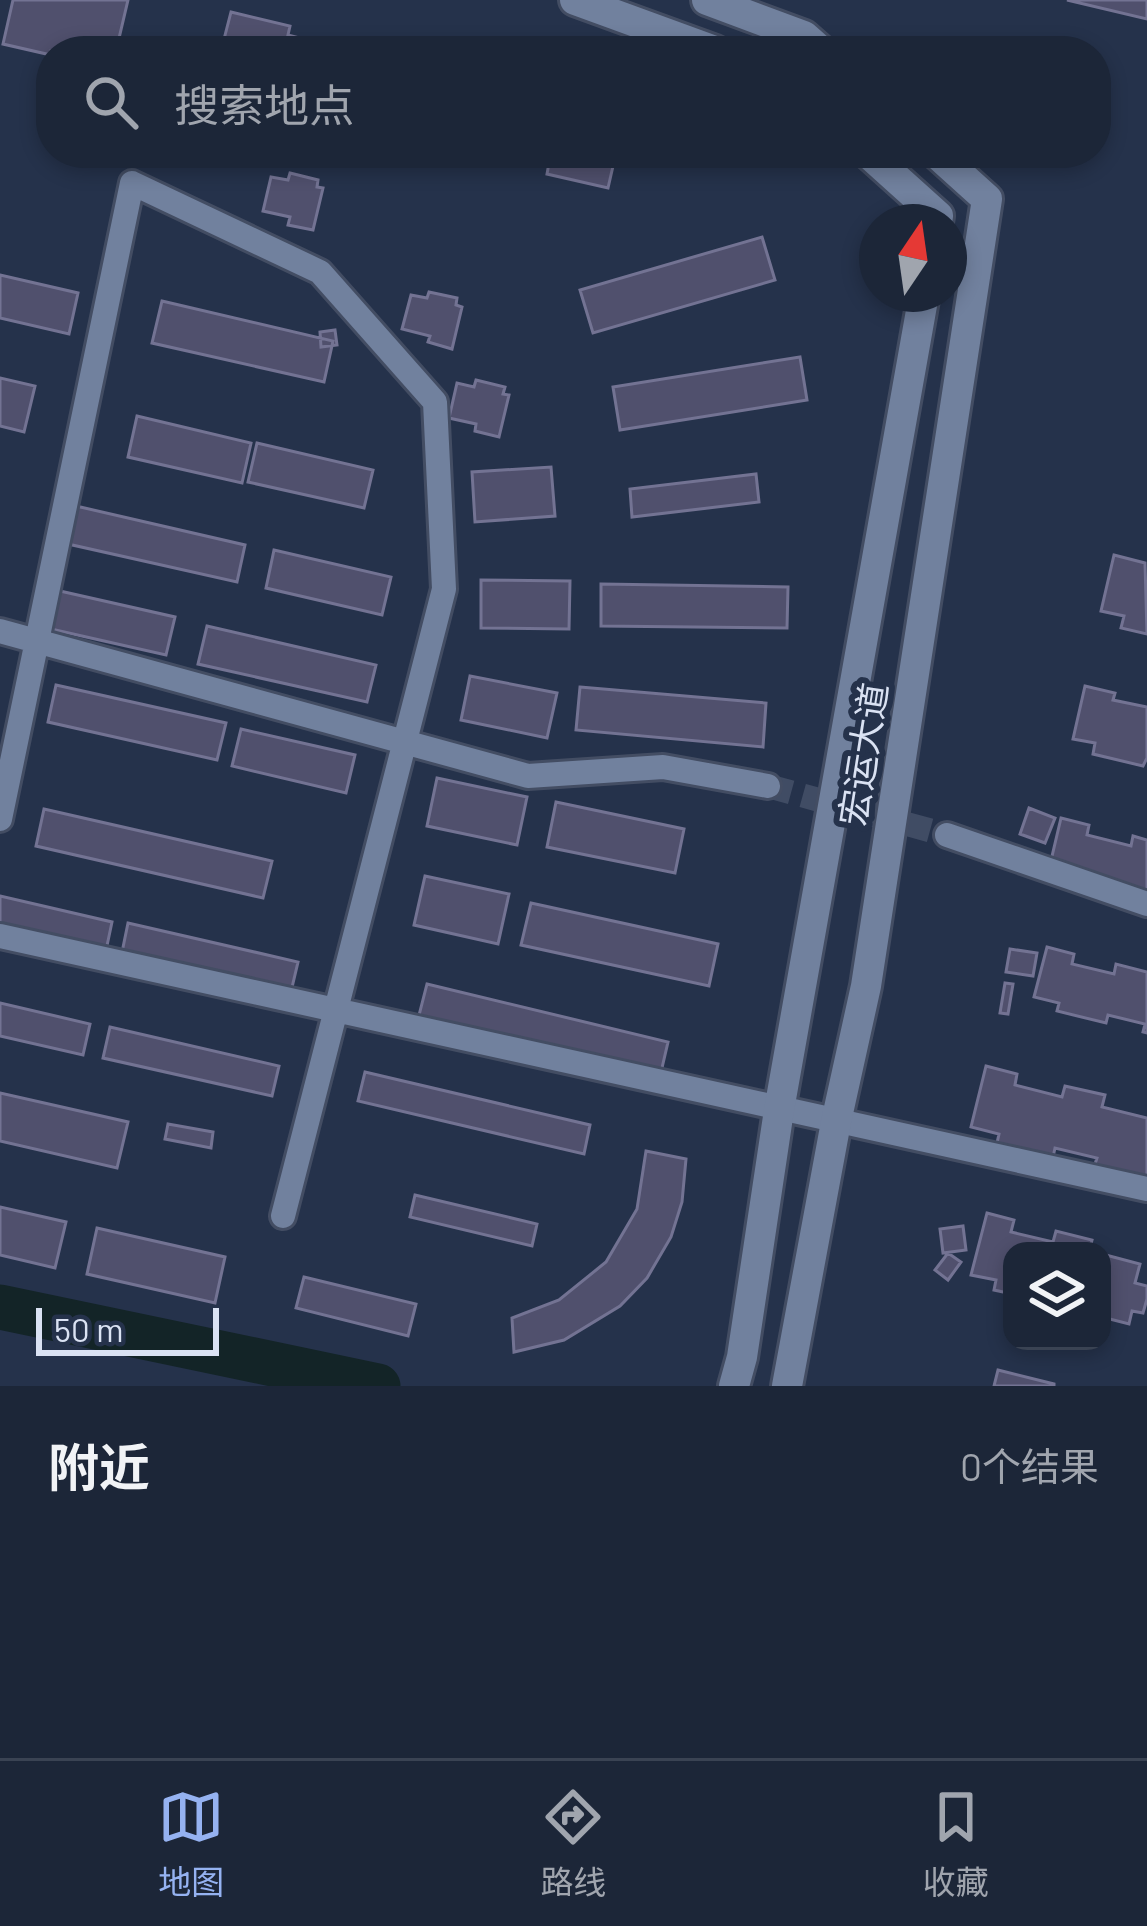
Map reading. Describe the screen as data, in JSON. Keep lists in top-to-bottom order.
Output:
{
  "streets": {
    "main road": ["宏运大道"]
  },
  "scale_bar": "50 m",
  "north": "top",
  "page": {
    "search": "搜索地点",
    "scale": "50 m",
    "heading": ["附近", "0个结果"],
    "nav": ["地图", "路线", "收藏"]
  }
}
